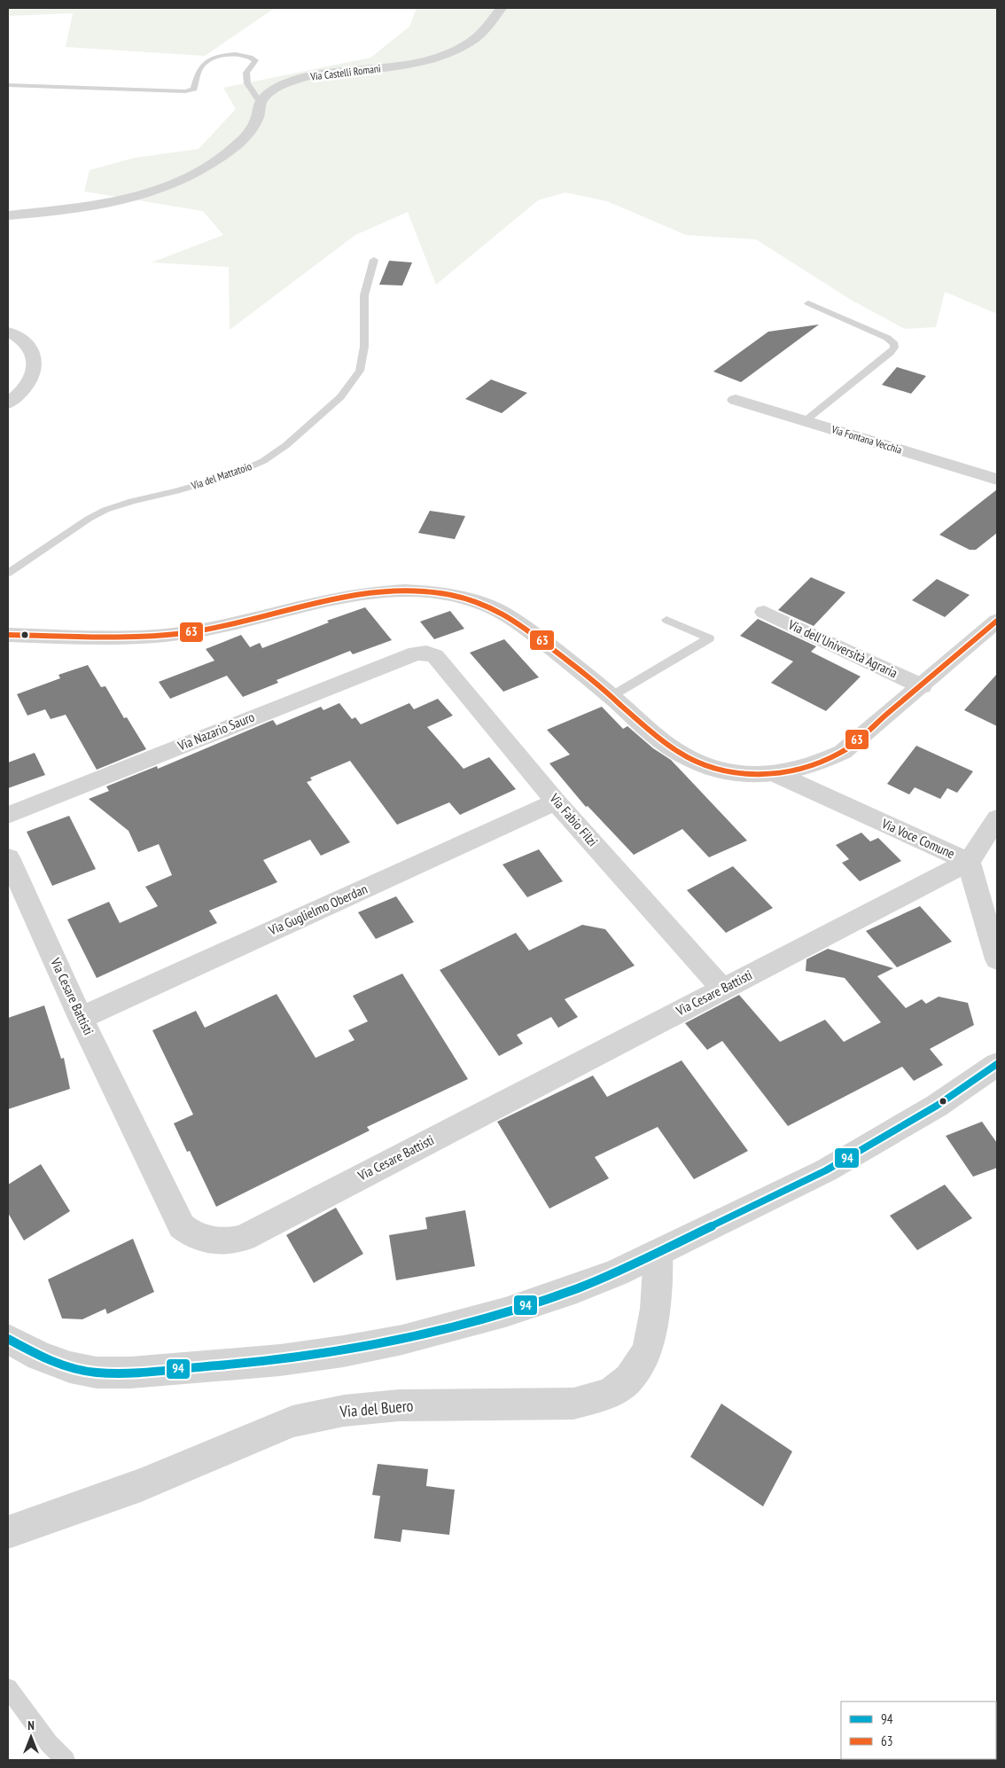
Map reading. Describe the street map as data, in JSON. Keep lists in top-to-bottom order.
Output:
{
  "streets": {
    "street": [
      "Via Castelli Romani",
      "Via Fontana Vecchia",
      "Via dell'Università Agraria",
      "Via Nazario Sauro",
      "Via Fabio Filzi",
      "Via Voce Comune",
      "Via Guglielmo Oberdan",
      "Via Cesare Battisti",
      "Via del Buero"
    ],
    "lane": ["Via del Mattatoio"]
  },
  "crossings": [
    ["Via Nazario Sauro", "Via Fabio Filzi"],
    ["Via Fabio Filzi", "Via Guglielmo Oberdan"],
    ["Via Fabio Filzi", "Via Cesare Battisti"],
    ["Via Voce Comune", "Via Cesare Battisti"],
    ["Via Guglielmo Oberdan", "Via Cesare Battisti"]
  ],
  "lines": ["transit line 63", "transit line 94"],
  "legend": ["94", "63"],
  "north": "top"
}
